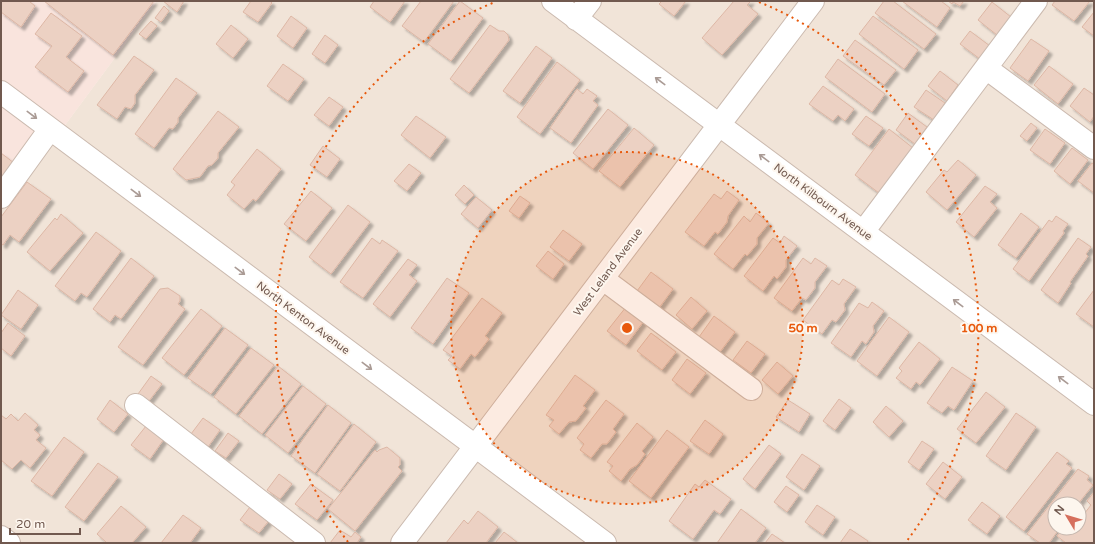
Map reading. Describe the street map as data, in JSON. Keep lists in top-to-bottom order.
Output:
{
  "streets": {
    "street": ["North Kilbourn Avenue", "West Leland Avenue", "North Kenton Avenue"]
  },
  "crossings": [
    ["North Kilbourn Avenue", "West Leland Avenue"],
    ["West Leland Avenue", "North Kenton Avenue"]
  ],
  "one_way": ["North Kilbourn Avenue"],
  "scale_bar": "20 m",
  "north": "top left",
  "rings": ["50 m", "100 m"]
}
